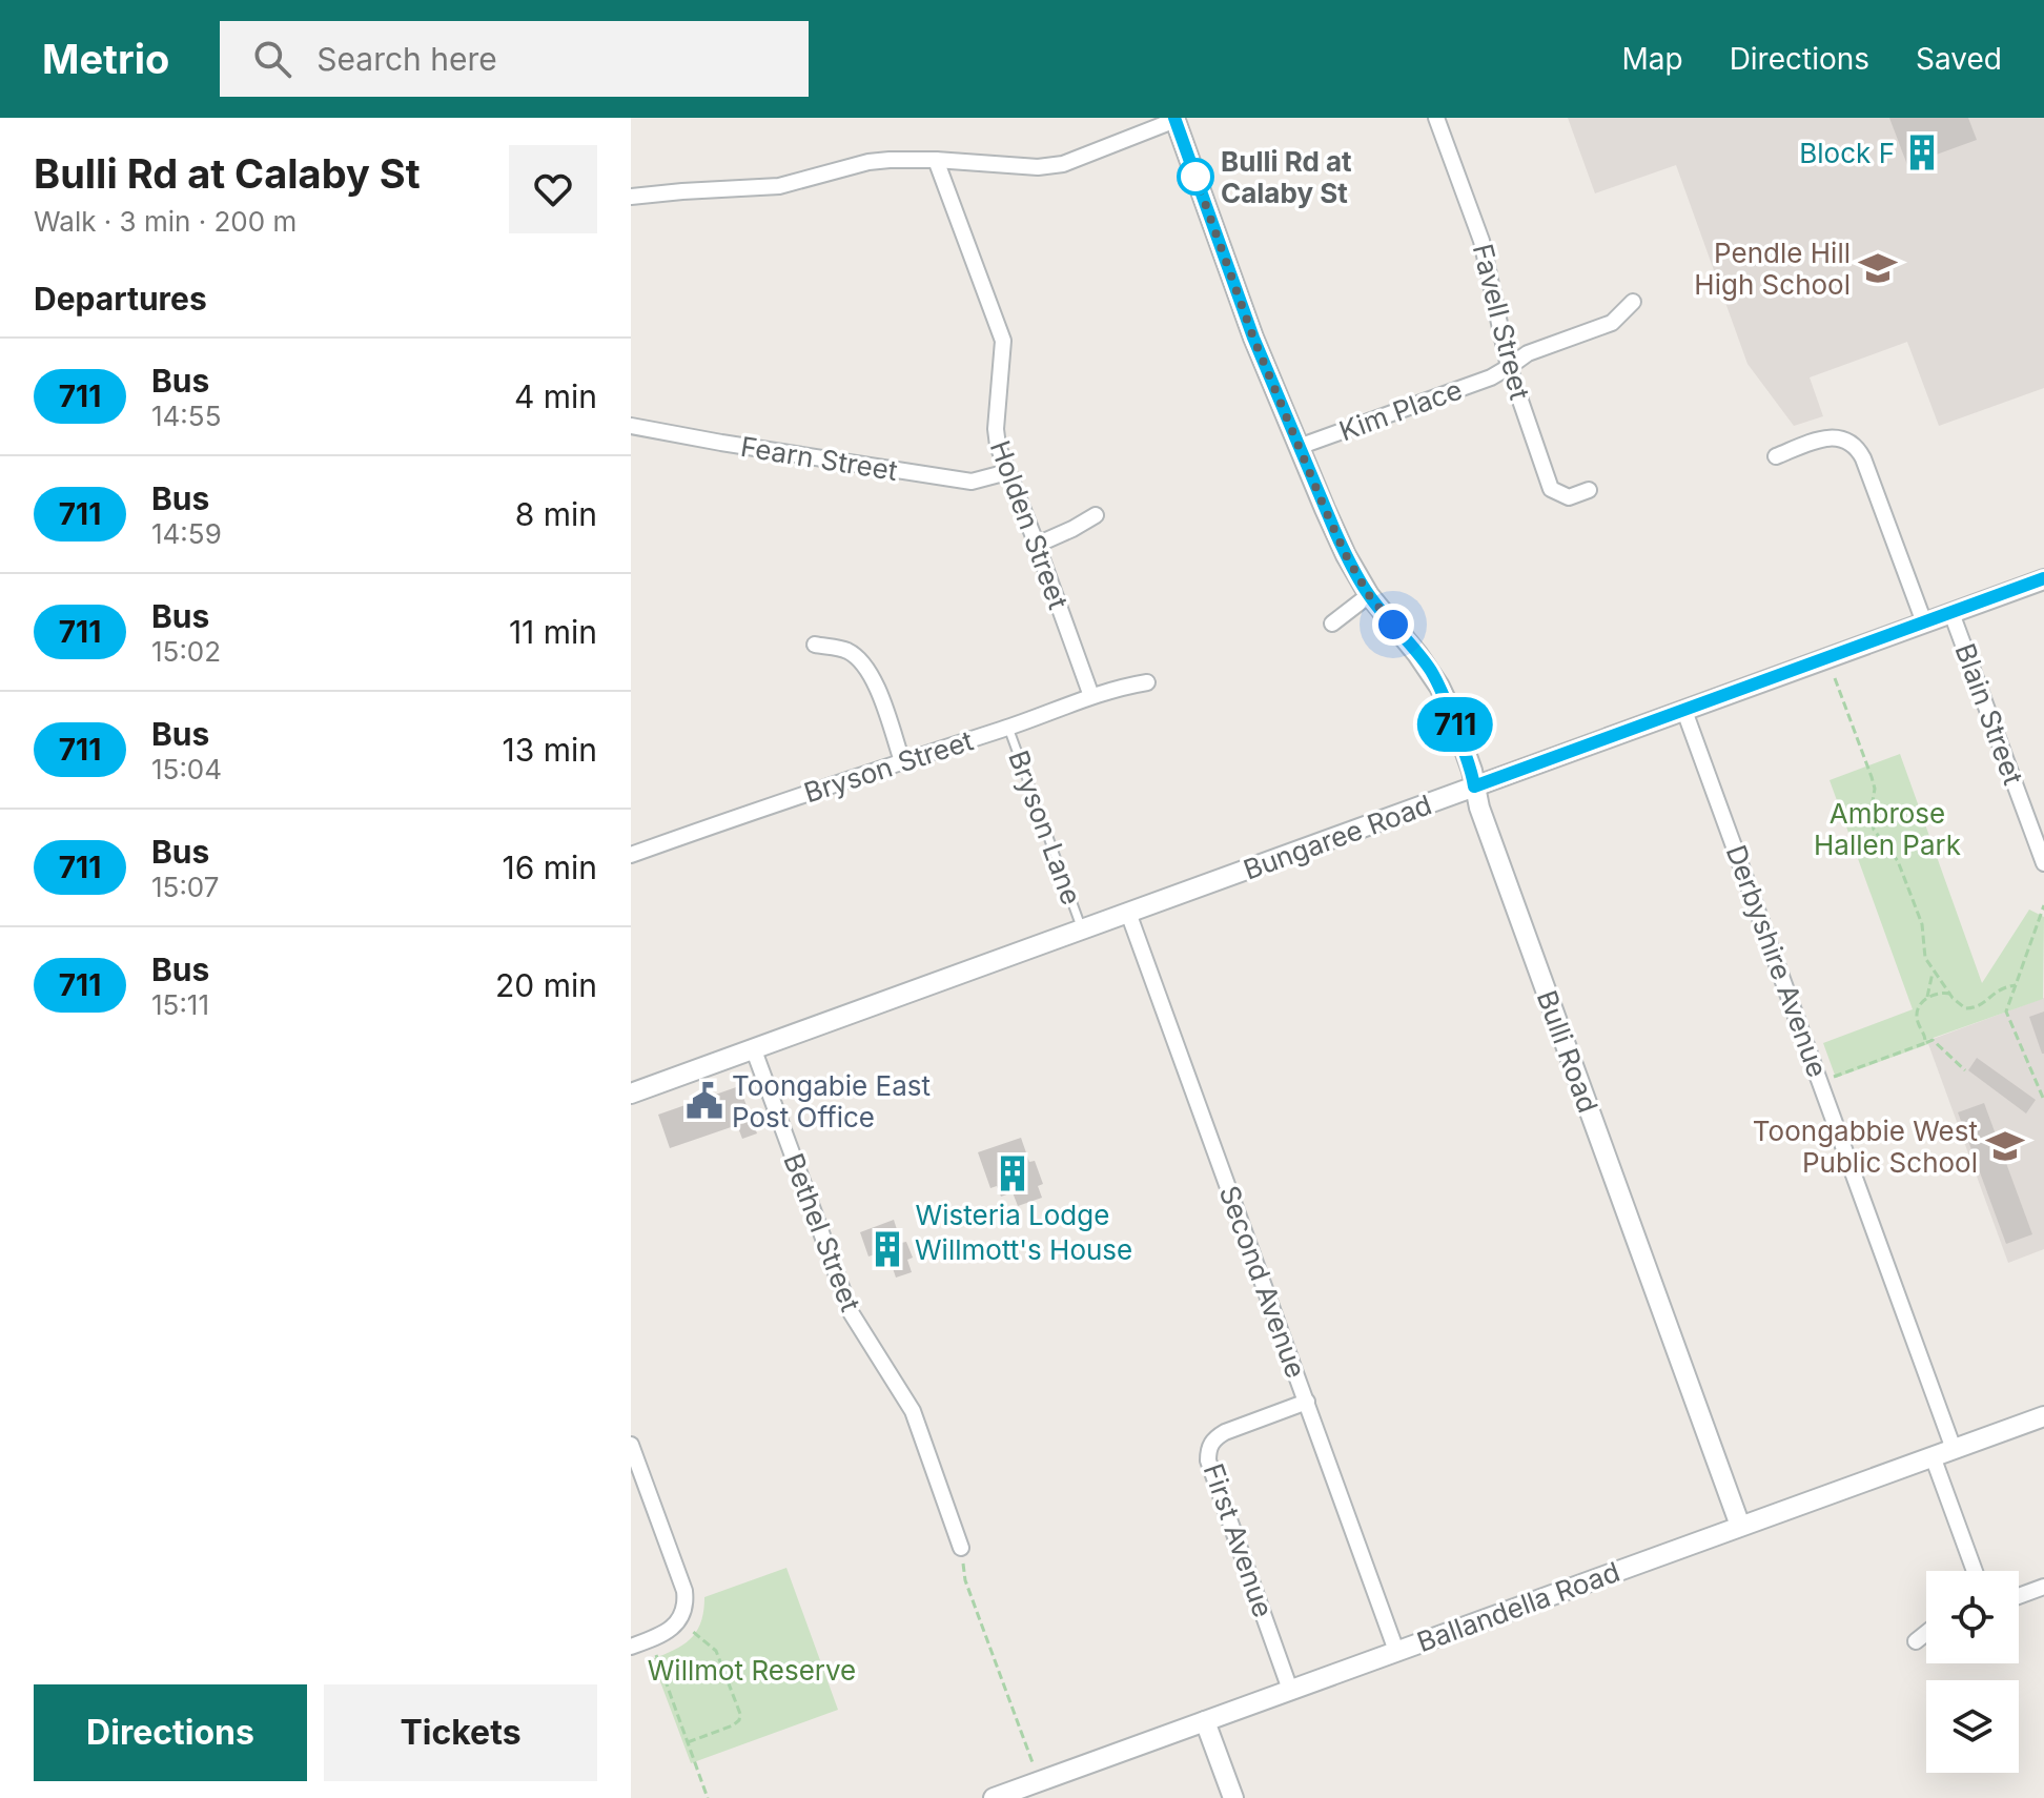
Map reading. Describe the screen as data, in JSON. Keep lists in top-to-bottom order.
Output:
{
  "streets": {
    "street": [
      "Favell Street",
      "Kim Place",
      "Fearn Street",
      "Holden Street",
      "Blain Street",
      "Bryson Street",
      "Bungaree Road",
      "Derbyshire Avenue",
      "Bulli Road",
      "Bethel Street",
      "Second Avenue",
      "First Avenue",
      "Ballandella Road"
    ],
    "lane": ["Bryson Lane"]
  },
  "crossings": [
    ["Favell Street", "Kim Place"],
    ["Kim Place", "Bulli Road"],
    ["Fearn Street", "Holden Street"],
    ["Holden Street", "Bryson Street"],
    ["Blain Street", "Bungaree Road"],
    ["Bryson Street", "Bryson Lane"],
    ["Bryson Lane", "Bungaree Road"],
    ["Bungaree Road", "Derbyshire Avenue"],
    ["Bungaree Road", "Bulli Road"],
    ["Bungaree Road", "Bethel Street"],
    ["Bungaree Road", "Second Avenue"],
    ["Derbyshire Avenue", "Ballandella Road"],
    ["Bulli Road", "Ballandella Road"],
    ["Second Avenue", "First Avenue"],
    ["Second Avenue", "Ballandella Road"],
    ["First Avenue", "Ballandella Road"]
  ],
  "parks": ["Ambrose Hallen Park", "Willmot Reserve"],
  "places": {
    "building": ["Block F", "Wisteria Lodge", "Willmott's House"],
    "other": ["Bulli Rd at Calaby St"],
    "school or university": ["Pendle Hill High School", "Toongabbie West Public School"],
    "public building": ["Toongabie East Post Office"]
  },
  "lines": ["bus line 711"],
  "page": {
    "header": "Metrio",
    "search": "Search here",
    "nav": ["Map", "Directions", "Saved"],
    "heading": [
      ["Bulli Rd at Calaby St", "Walk · 3 min · 200 m"],
      "Departures"
    ],
    "on_map": "711",
    "list": [
      {
        "mark": "711",
        "name": "Bus",
        "note": "14:55",
        "value": "4 min"
      },
      {
        "mark": "711",
        "name": "Bus",
        "note": "14:59",
        "value": "8 min"
      },
      {
        "mark": "711",
        "name": "Bus",
        "note": "15:02",
        "value": "11 min"
      },
      {
        "mark": "711",
        "name": "Bus",
        "note": "15:04",
        "value": "13 min"
      },
      {
        "mark": "711",
        "name": "Bus",
        "note": "15:07",
        "value": "16 min"
      },
      {
        "mark": "711",
        "name": "Bus",
        "note": "15:11",
        "value": "20 min"
      }
    ],
    "buttons": ["Directions", "Tickets"]
  }
}
